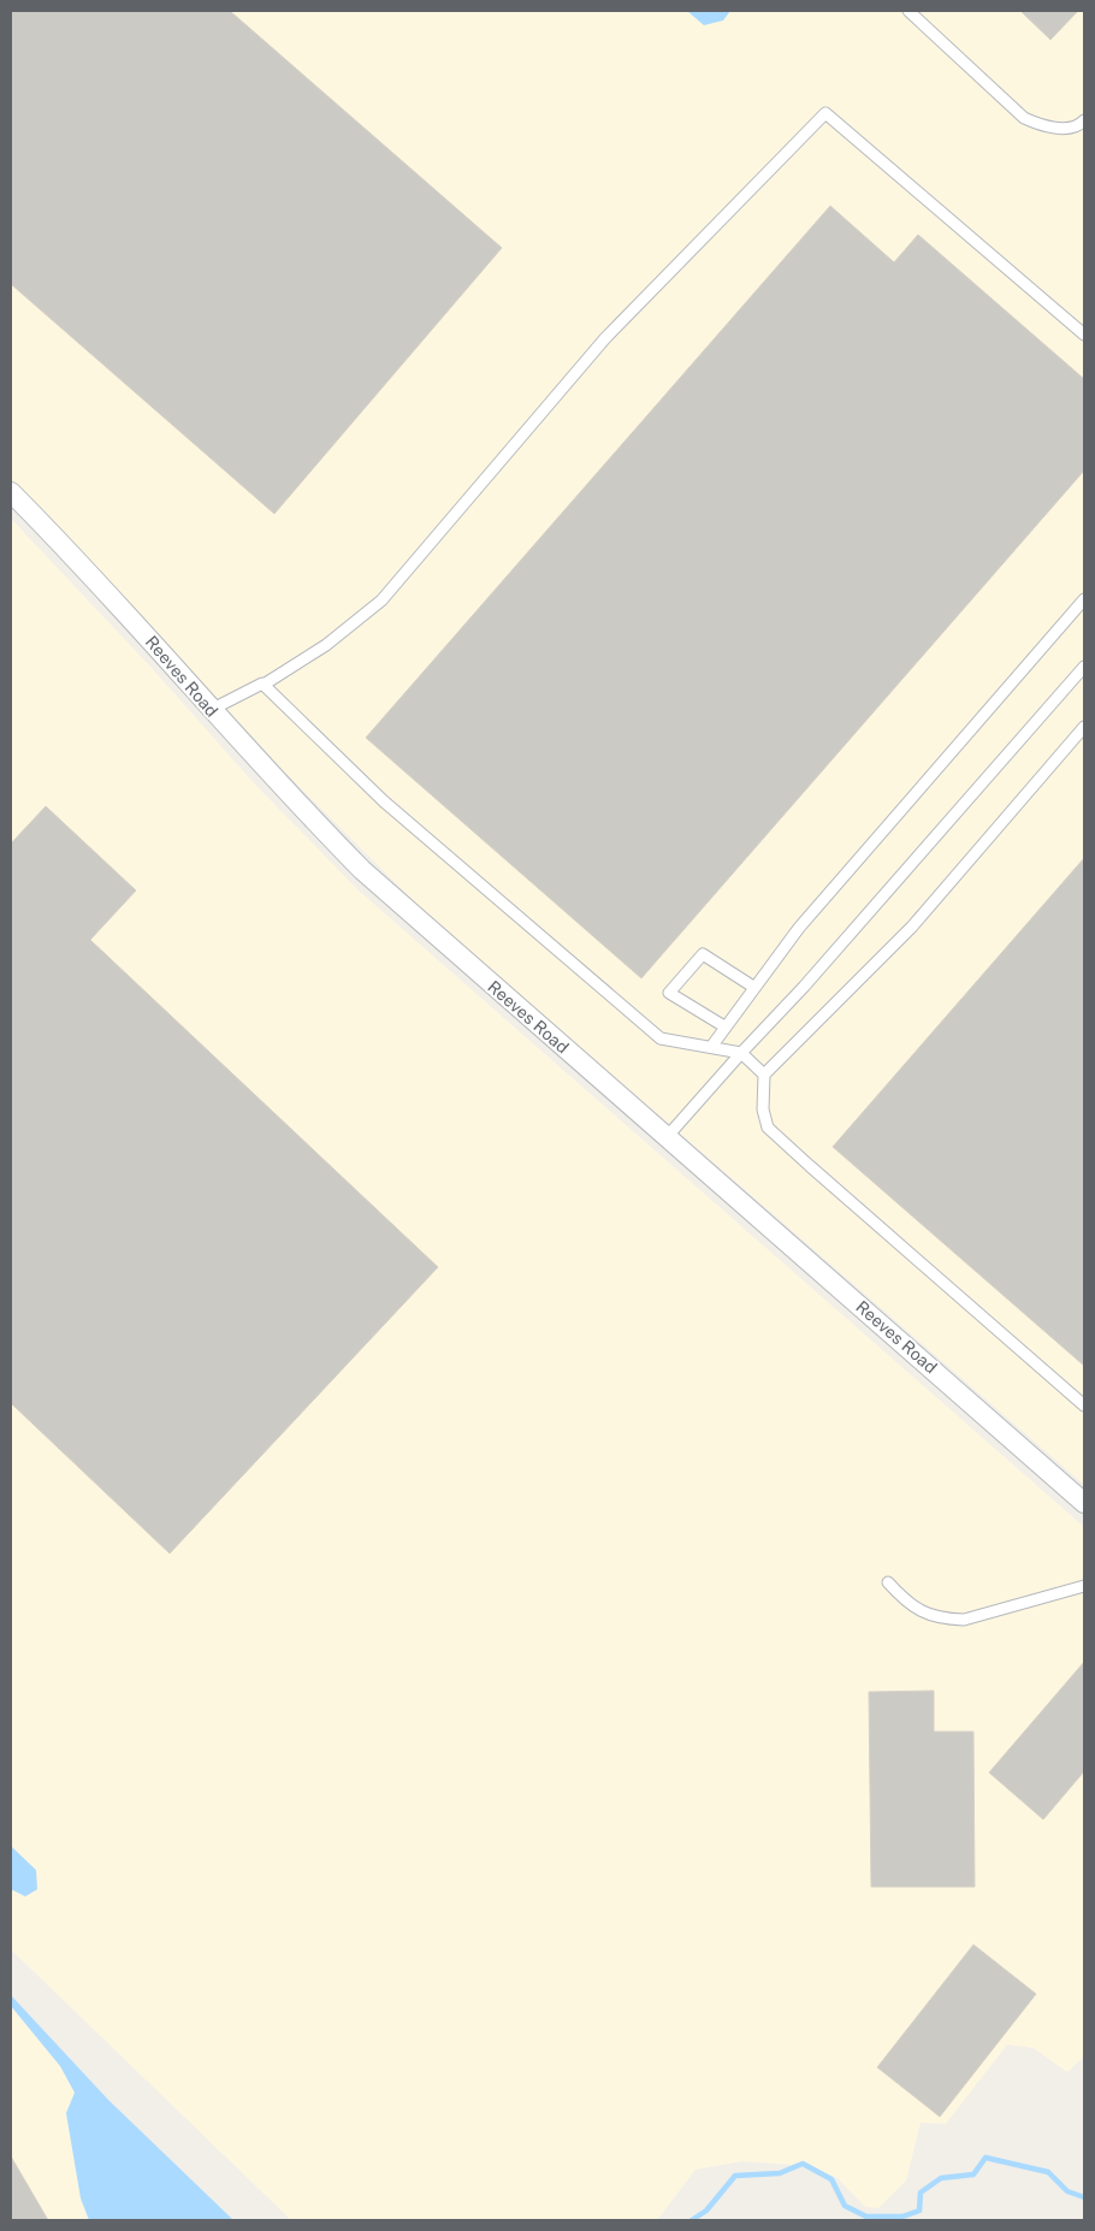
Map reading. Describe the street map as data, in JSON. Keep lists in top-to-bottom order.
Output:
{
  "streets": {
    "street": ["Reeves Road"]
  }
}
